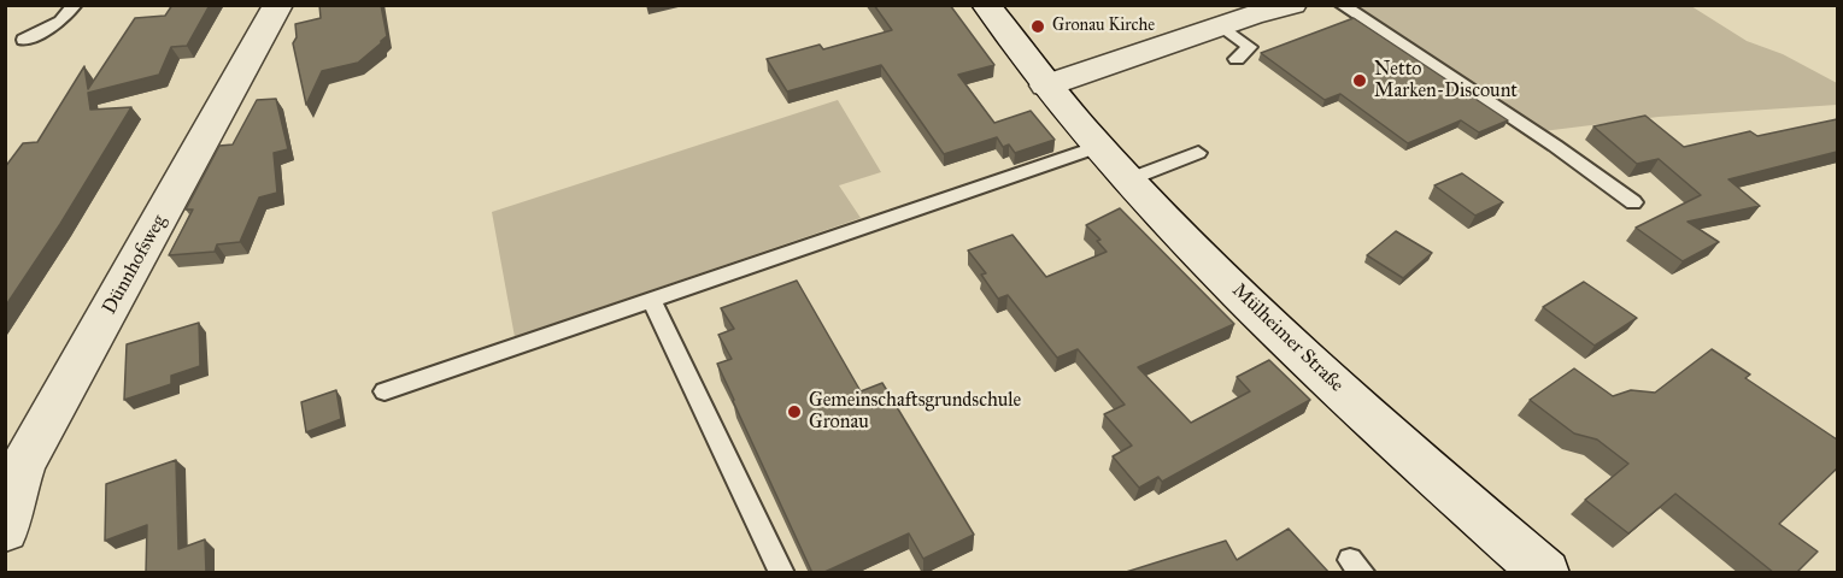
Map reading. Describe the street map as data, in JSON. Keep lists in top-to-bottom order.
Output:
{
  "streets": {
    "street": ["Dünnhofsweg", "Mülheimer Straße"]
  },
  "places": ["Gronau Kirche", "Netto Marken-Discount", "Gemeinschaftsgrundschule Gronau"]
}
